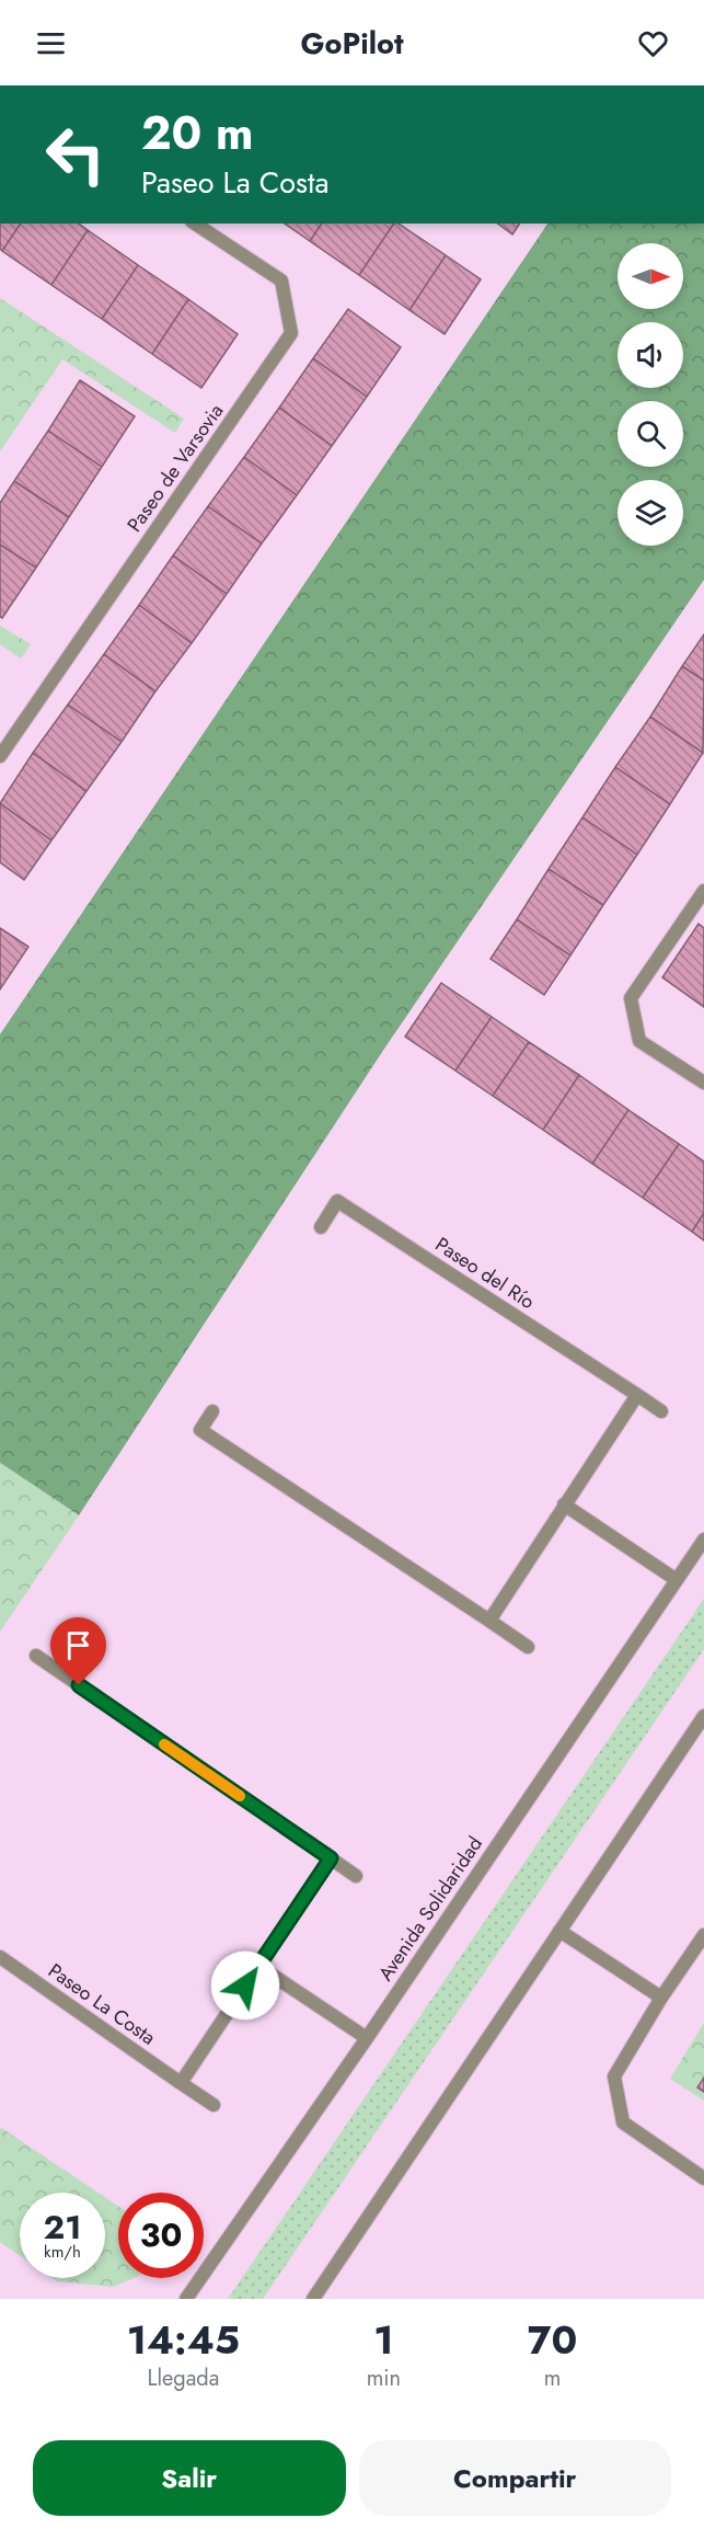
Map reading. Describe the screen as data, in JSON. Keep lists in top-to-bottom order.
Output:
{
  "streets": {
    "street": [
      "Paseo de Varsovia",
      "Paseo del Río",
      "Avenida Solidaridad",
      "Paseo La Costa"
    ]
  },
  "north": "right",
  "page": {
    "header": "GoPilot",
    "turn": ["20 m", "Paseo La Costa"],
    "speed": "21 km/h",
    "limit": "30",
    "eta": [
      "14:45",
      "Llegada",
      "1",
      "min",
      "70",
      "m"
    ],
    "buttons": ["Salir", "Compartir"]
  }
}
